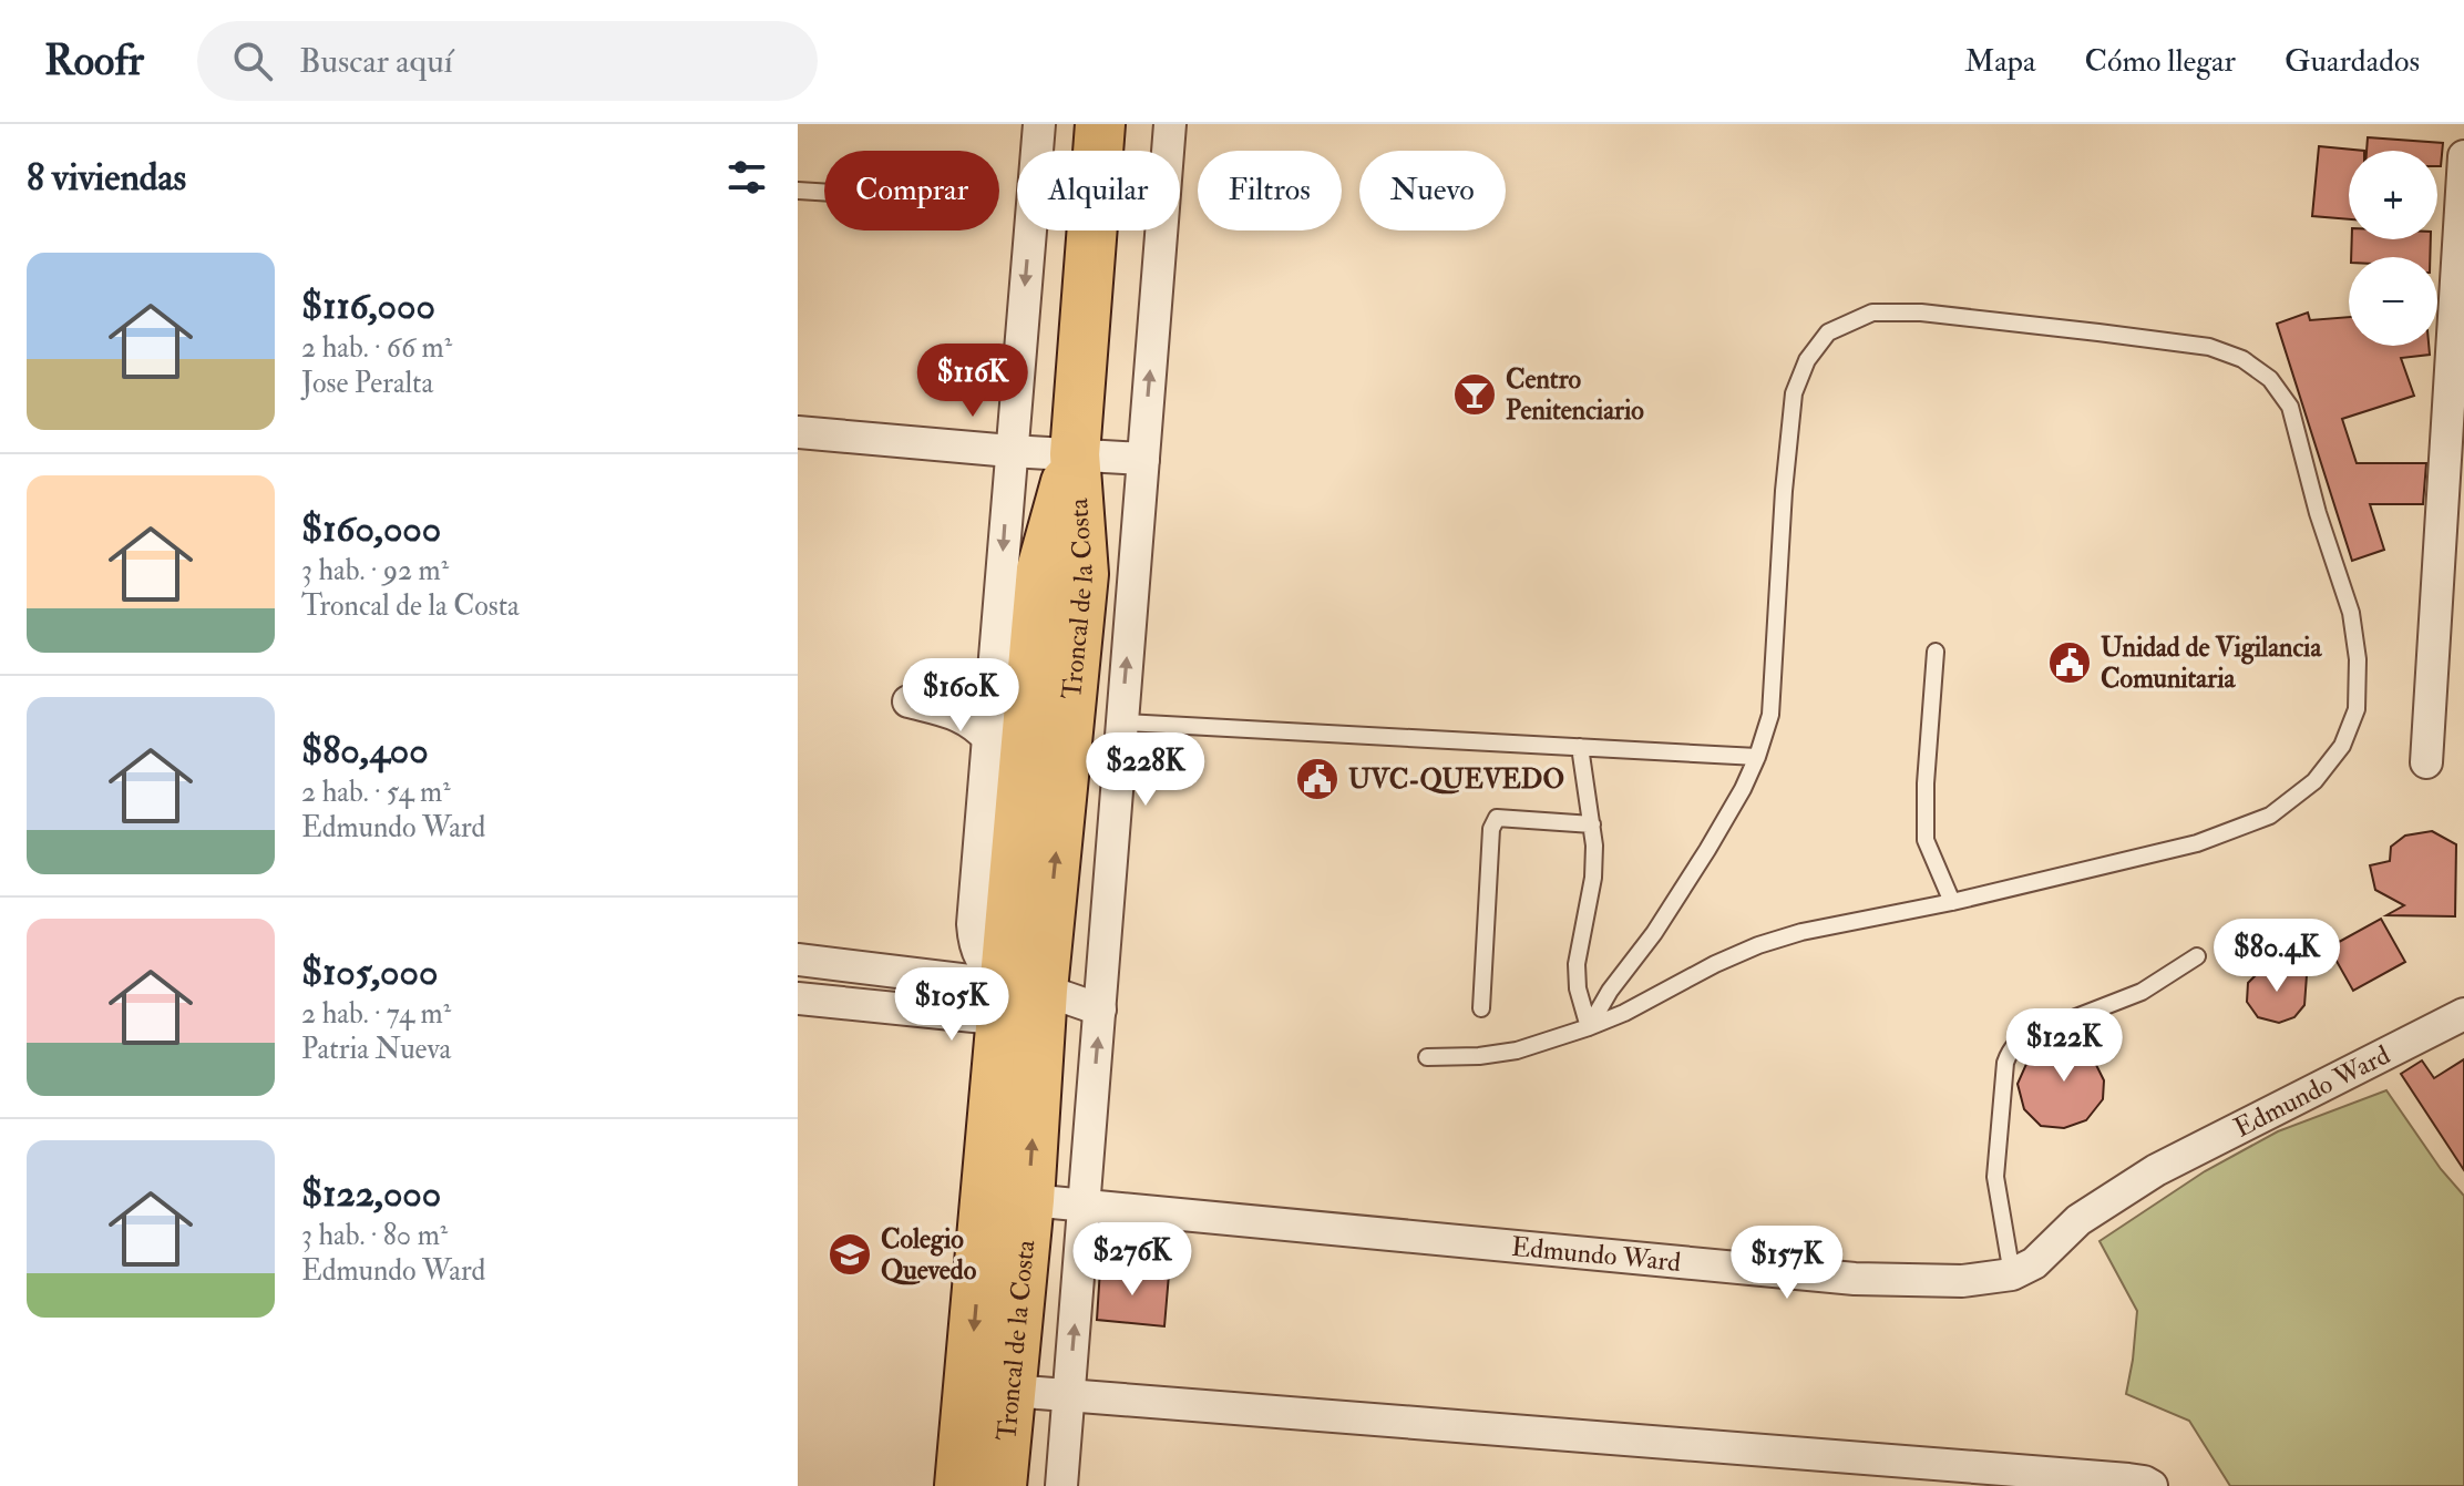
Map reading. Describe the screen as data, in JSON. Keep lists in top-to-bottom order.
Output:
{
  "streets": {
    "highway": ["Troncal de la Costa"],
    "street": ["Edmundo Ward"]
  },
  "crossings": [
    ["Troncal de la Costa", "Edmundo Ward"]
  ],
  "places": {
    "bar": ["Centro Penitenciario"],
    "public building": ["Unidad de Vigilancia Comunitaria", "UVC-QUEVEDO"],
    "school or university": ["Colegio Quevedo"]
  },
  "page": {
    "header": "Roofr",
    "search": "Buscar aquí",
    "nav": ["Mapa", "Cómo llegar", "Guardados"],
    "heading": "8 viviendas",
    "map_buttons": ["+", "−"],
    "chip": [
      "Comprar",
      "Alquilar",
      "Filtros",
      "Nuevo"
    ],
    "list": [
      {
        "name": "$116,000",
        "note": "2 hab. · 66 m² · Jose Peralta"
      },
      {
        "name": "$160,000",
        "note": "3 hab. · 92 m² · Troncal de la Costa"
      },
      {
        "name": "$80,400",
        "note": "2 hab. · 54 m² · Edmundo Ward"
      },
      {
        "name": "$105,000",
        "note": "2 hab. · 74 m² · Patria Nueva"
      },
      {
        "name": "$122,000",
        "note": "3 hab. · 80 m² · Edmundo Ward"
      }
    ],
    "price": [
      "$116K",
      "$160K",
      "$228K",
      "$80.4K",
      "$105K",
      "$122K",
      "$276K",
      "$157K"
    ]
  }
}
